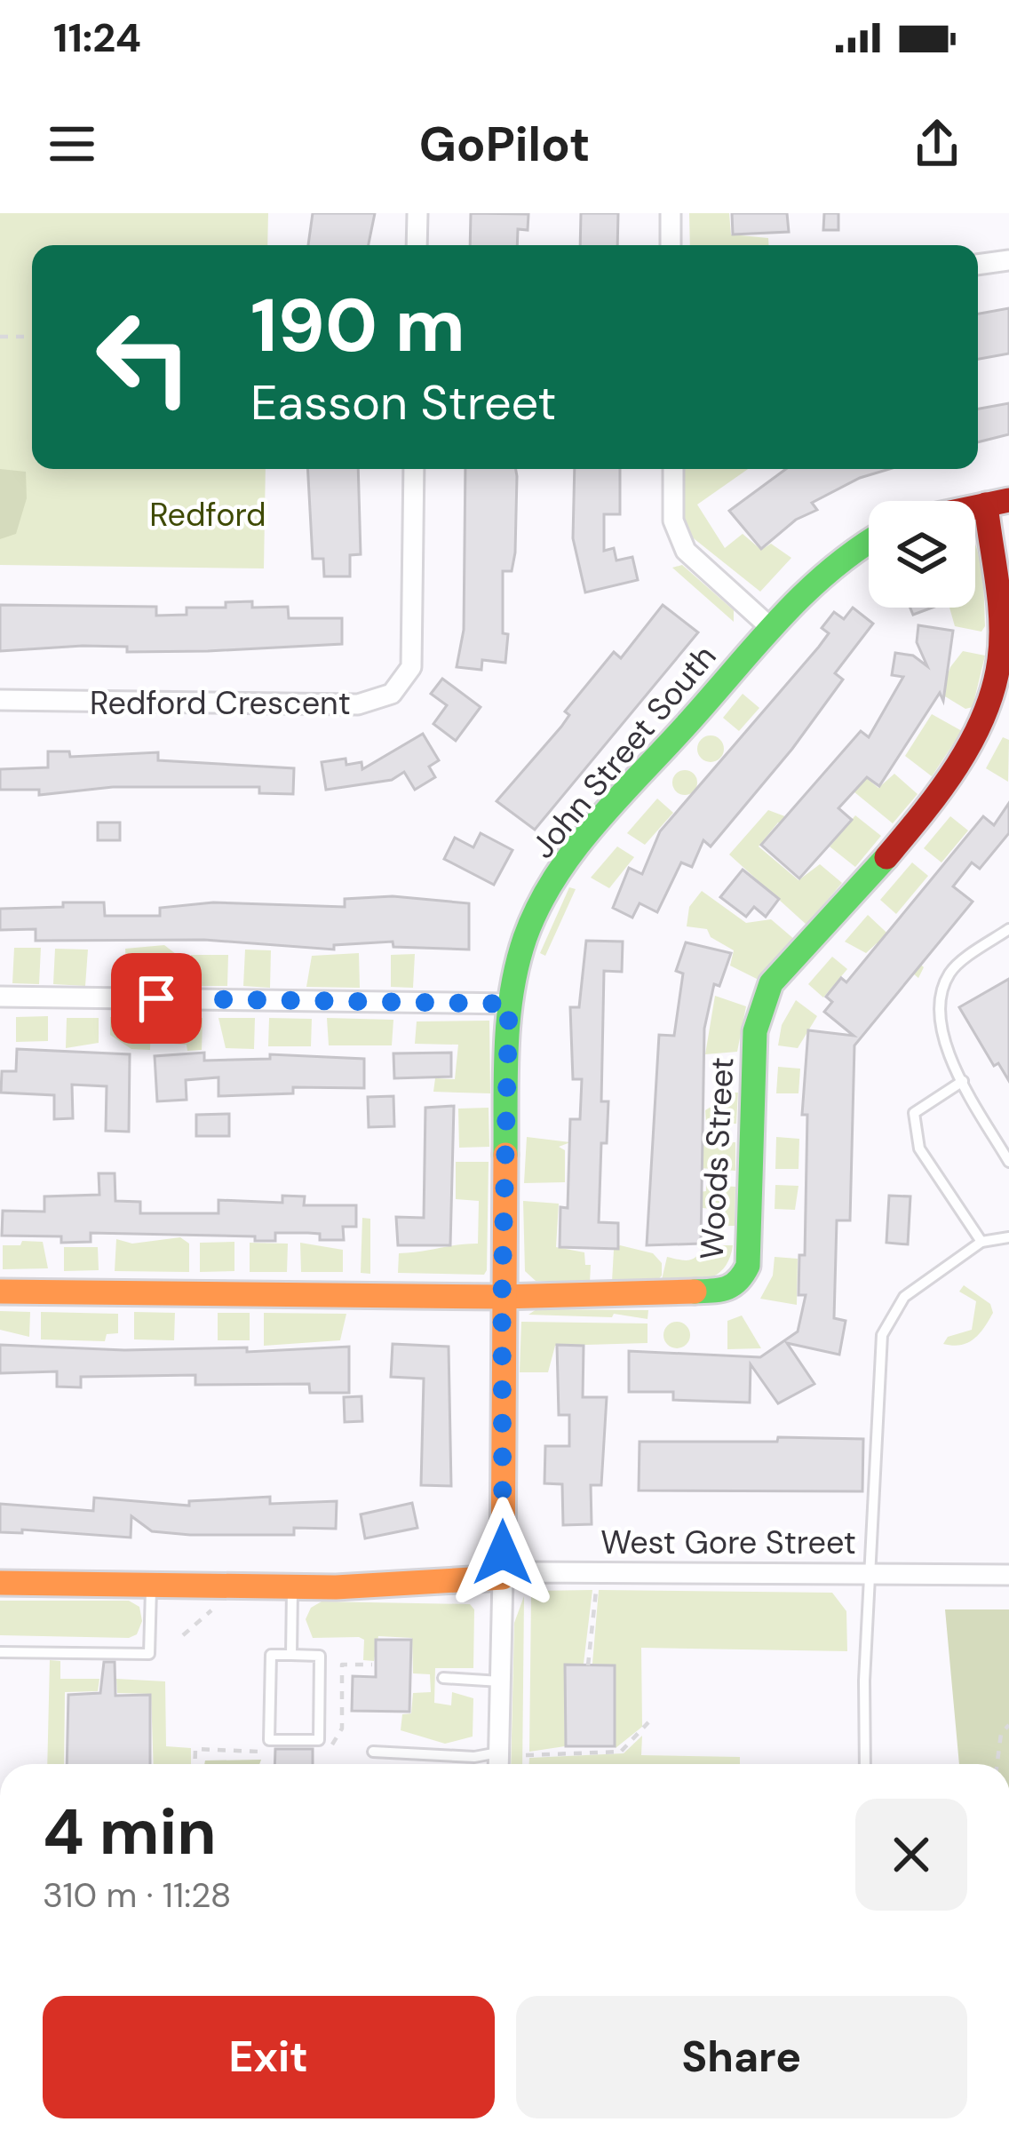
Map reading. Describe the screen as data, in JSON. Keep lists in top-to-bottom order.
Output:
{
  "streets": {
    "street": [
      "Redford Crescent",
      "John Street South",
      "Woods Street",
      "West Gore Street"
    ]
  },
  "crossings": [
    ["John Street South", "Woods Street"],
    ["John Street South", "West Gore Street"]
  ],
  "parks": ["Redford"],
  "page": {
    "status": "11:24",
    "header": "GoPilot",
    "turn": ["190 m", "Easson Street"],
    "heading": ["4 min", "310 m · 11:28"],
    "buttons": ["Exit", "Share"]
  }
}
